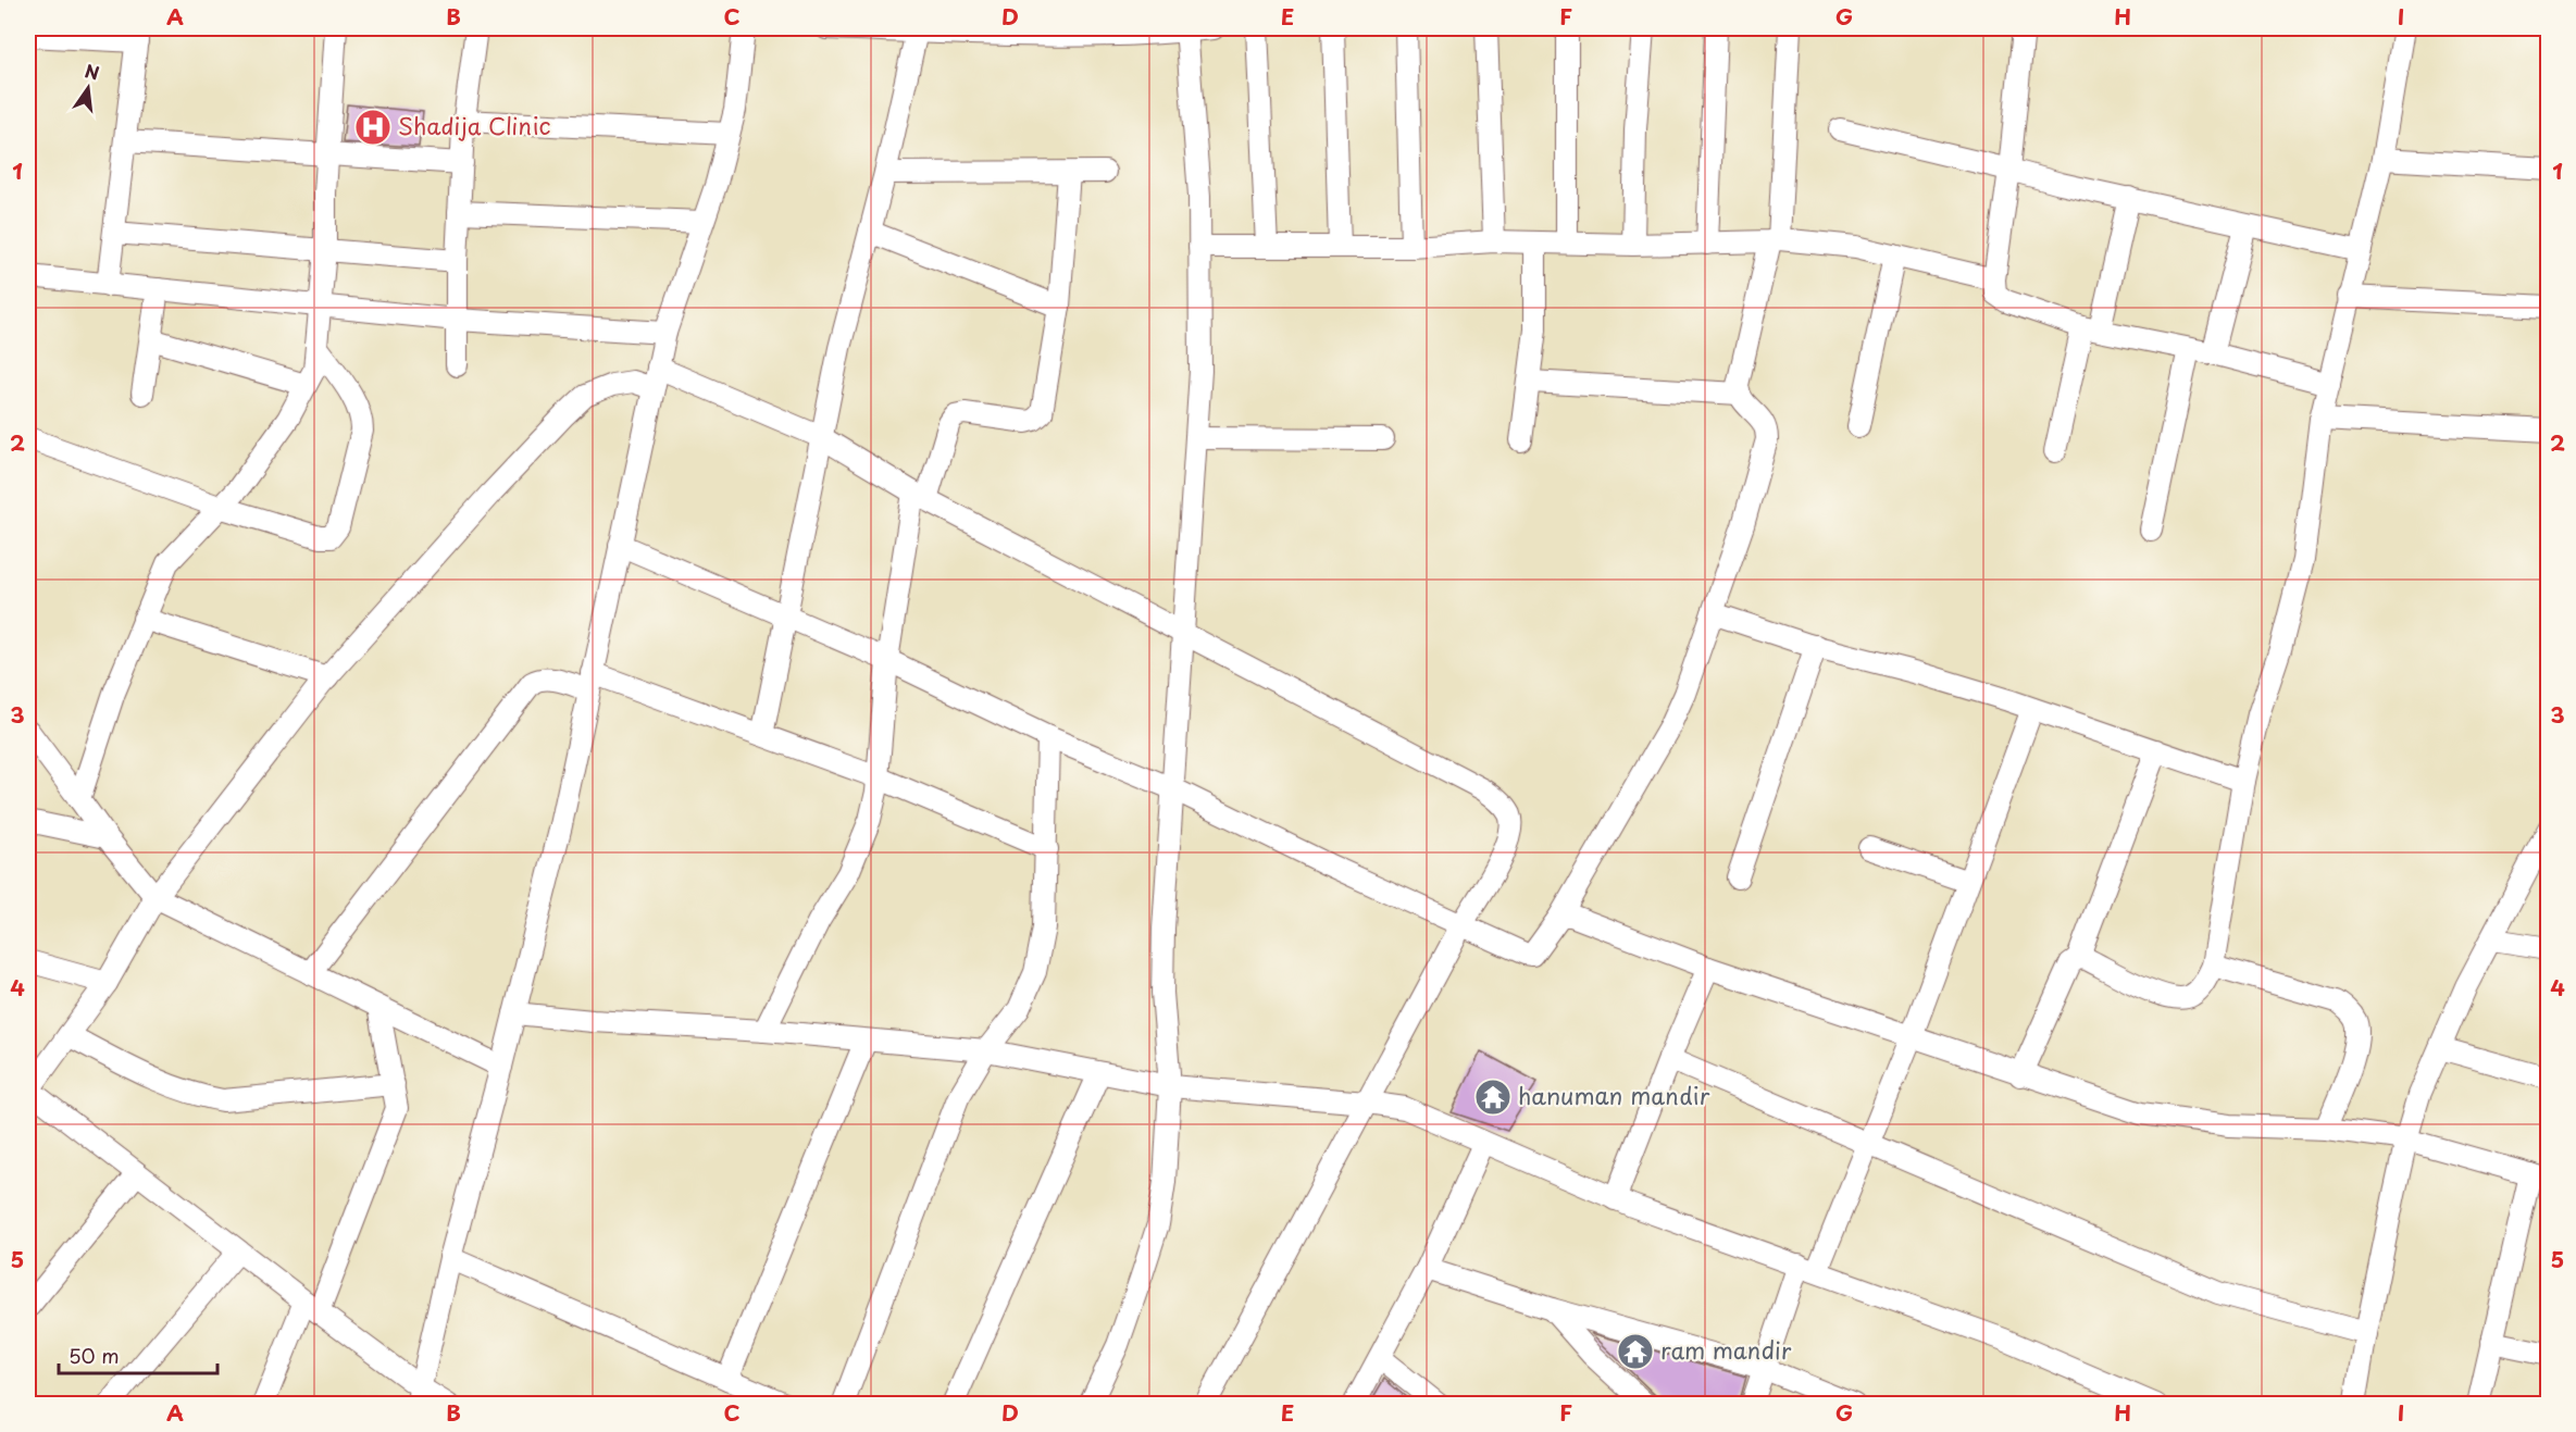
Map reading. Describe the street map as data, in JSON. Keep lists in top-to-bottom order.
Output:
{
  "places": {
    "hospital": ["Shadija Clinic"],
    "temple": ["hanuman mandir", "ram mandir"]
  },
  "scale_bar": "50 m",
  "north": "top",
  "grid": {
    "columns": [
      "A",
      "B",
      "C",
      "D",
      "E",
      "F",
      "G",
      "H",
      "I"
    ],
    "rows": [
      "1",
      "2",
      "3",
      "4",
      "5"
    ]
  }
}
